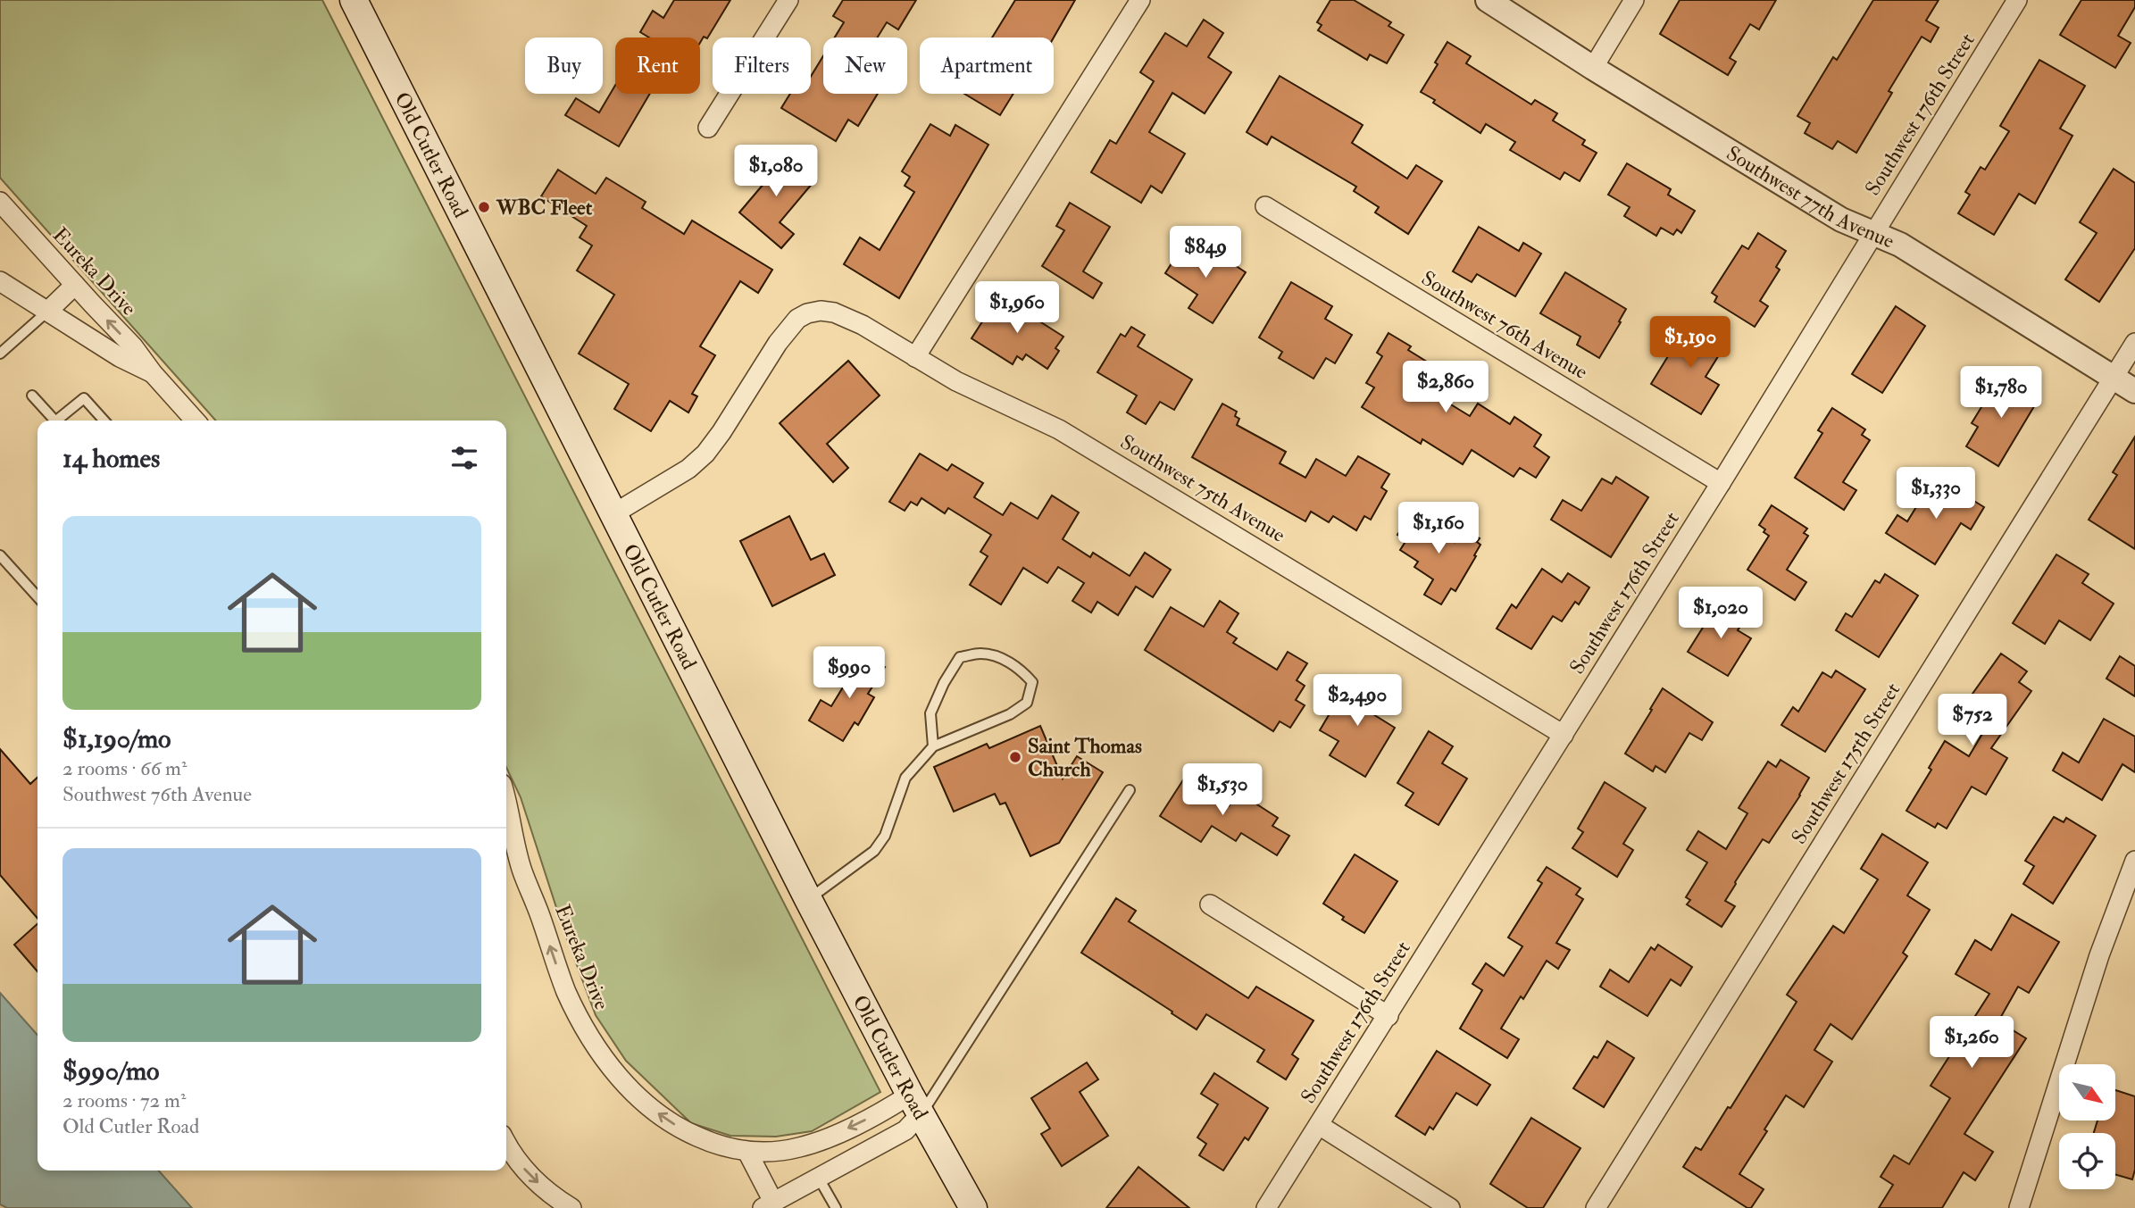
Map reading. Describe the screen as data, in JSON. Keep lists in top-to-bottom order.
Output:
{
  "streets": {
    "main road": ["Old Cutler Road"],
    "street": [
      "Southwest 176th Street",
      "Southwest 77th Avenue",
      "Eureka Drive",
      "Southwest 76th Avenue",
      "Southwest 75th Avenue",
      "Southwest 175th Street"
    ]
  },
  "crossings": [
    ["Southwest 176th Street", "Southwest 77th Avenue"],
    ["Southwest 176th Street", "Southwest 76th Avenue"],
    ["Southwest 176th Street", "Southwest 75th Avenue"],
    ["Old Cutler Road", "Eureka Drive"],
    ["Old Cutler Road", "Southwest 75th Avenue"],
    ["Southwest 77th Avenue", "Southwest 175th Street"]
  ],
  "places": ["WBC Fleet", "Saint Thomas Church"],
  "north": "bottom right",
  "page": {
    "chip": [
      "Buy",
      "Rent",
      "Filters",
      "New",
      "Apartment"
    ],
    "price": [
      "$1,080",
      "$849",
      "$1,960",
      "$1,190",
      "$2,860",
      "$1,780",
      "$1,330",
      "$1,160",
      "$1,020",
      "$990",
      "$2,490",
      "$752",
      "$1,530",
      "$1,260"
    ],
    "heading": "14 homes",
    "list": [
      {
        "name": "$1,190/mo",
        "note": "2 rooms · 66 m² · Southwest 76th Avenue"
      },
      {
        "name": "$990/mo",
        "note": "2 rooms · 72 m² · Old Cutler Road"
      }
    ]
  }
}
